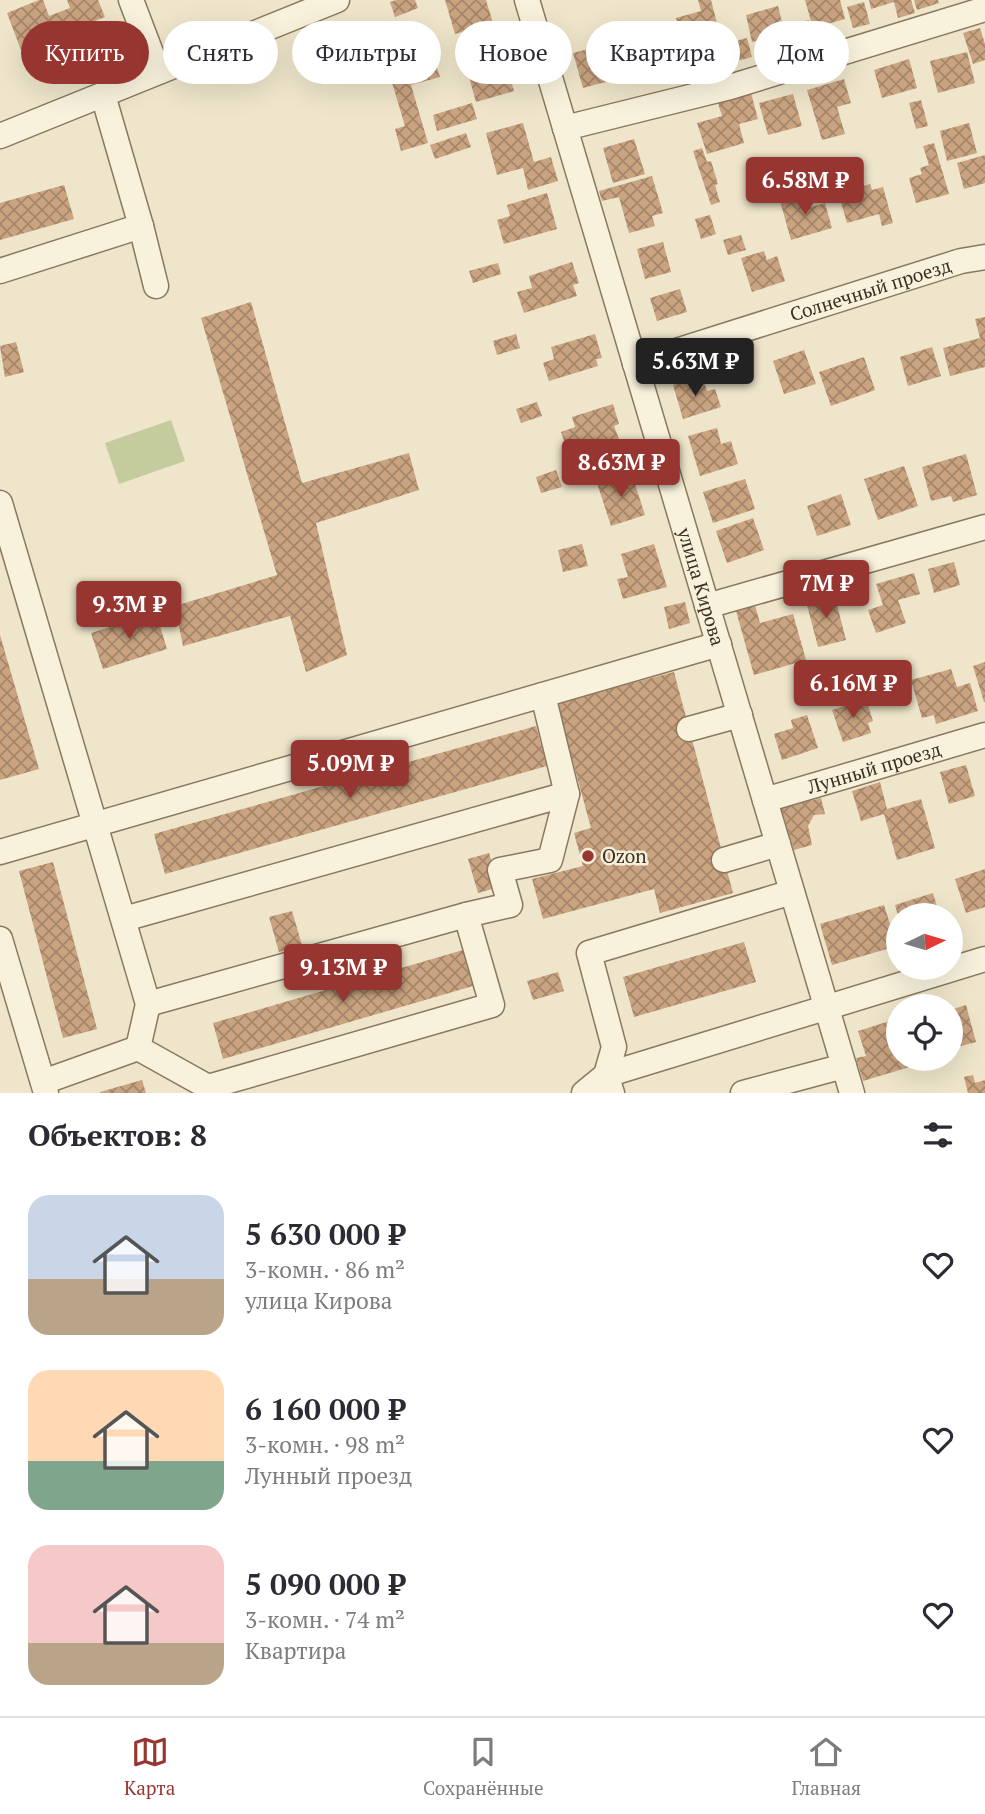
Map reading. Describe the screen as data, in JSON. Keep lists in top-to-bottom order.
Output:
{
  "streets": {
    "street": ["Солнечный проезд", "улица Кирова", "Лунный проезд"]
  },
  "crossings": [
    ["Солнечный проезд", "улица Кирова"],
    ["улица Кирова", "Лунный проезд"]
  ],
  "places": ["Ozon"],
  "north": "right",
  "page": {
    "chip": [
      "Купить",
      "Снять",
      "Фильтры",
      "Новое",
      "Квартира",
      "Дом"
    ],
    "price": [
      "6.58M ₽",
      "5.63M ₽",
      "8.63M ₽",
      "7M ₽",
      "9.3M ₽",
      "6.16M ₽",
      "5.09M ₽",
      "9.13M ₽"
    ],
    "heading": "Объектов: 8",
    "list": [
      {
        "name": "5 630 000 ₽",
        "note": "3-комн. · 86 m² · улица Кирова"
      },
      {
        "name": "6 160 000 ₽",
        "note": "3-комн. · 98 m² · Лунный проезд"
      },
      {
        "name": "5 090 000 ₽",
        "note": "3-комн. · 74 m² · Квартира"
      }
    ],
    "tabs": ["Карта", "Сохранённые", "Главная"]
  }
}
